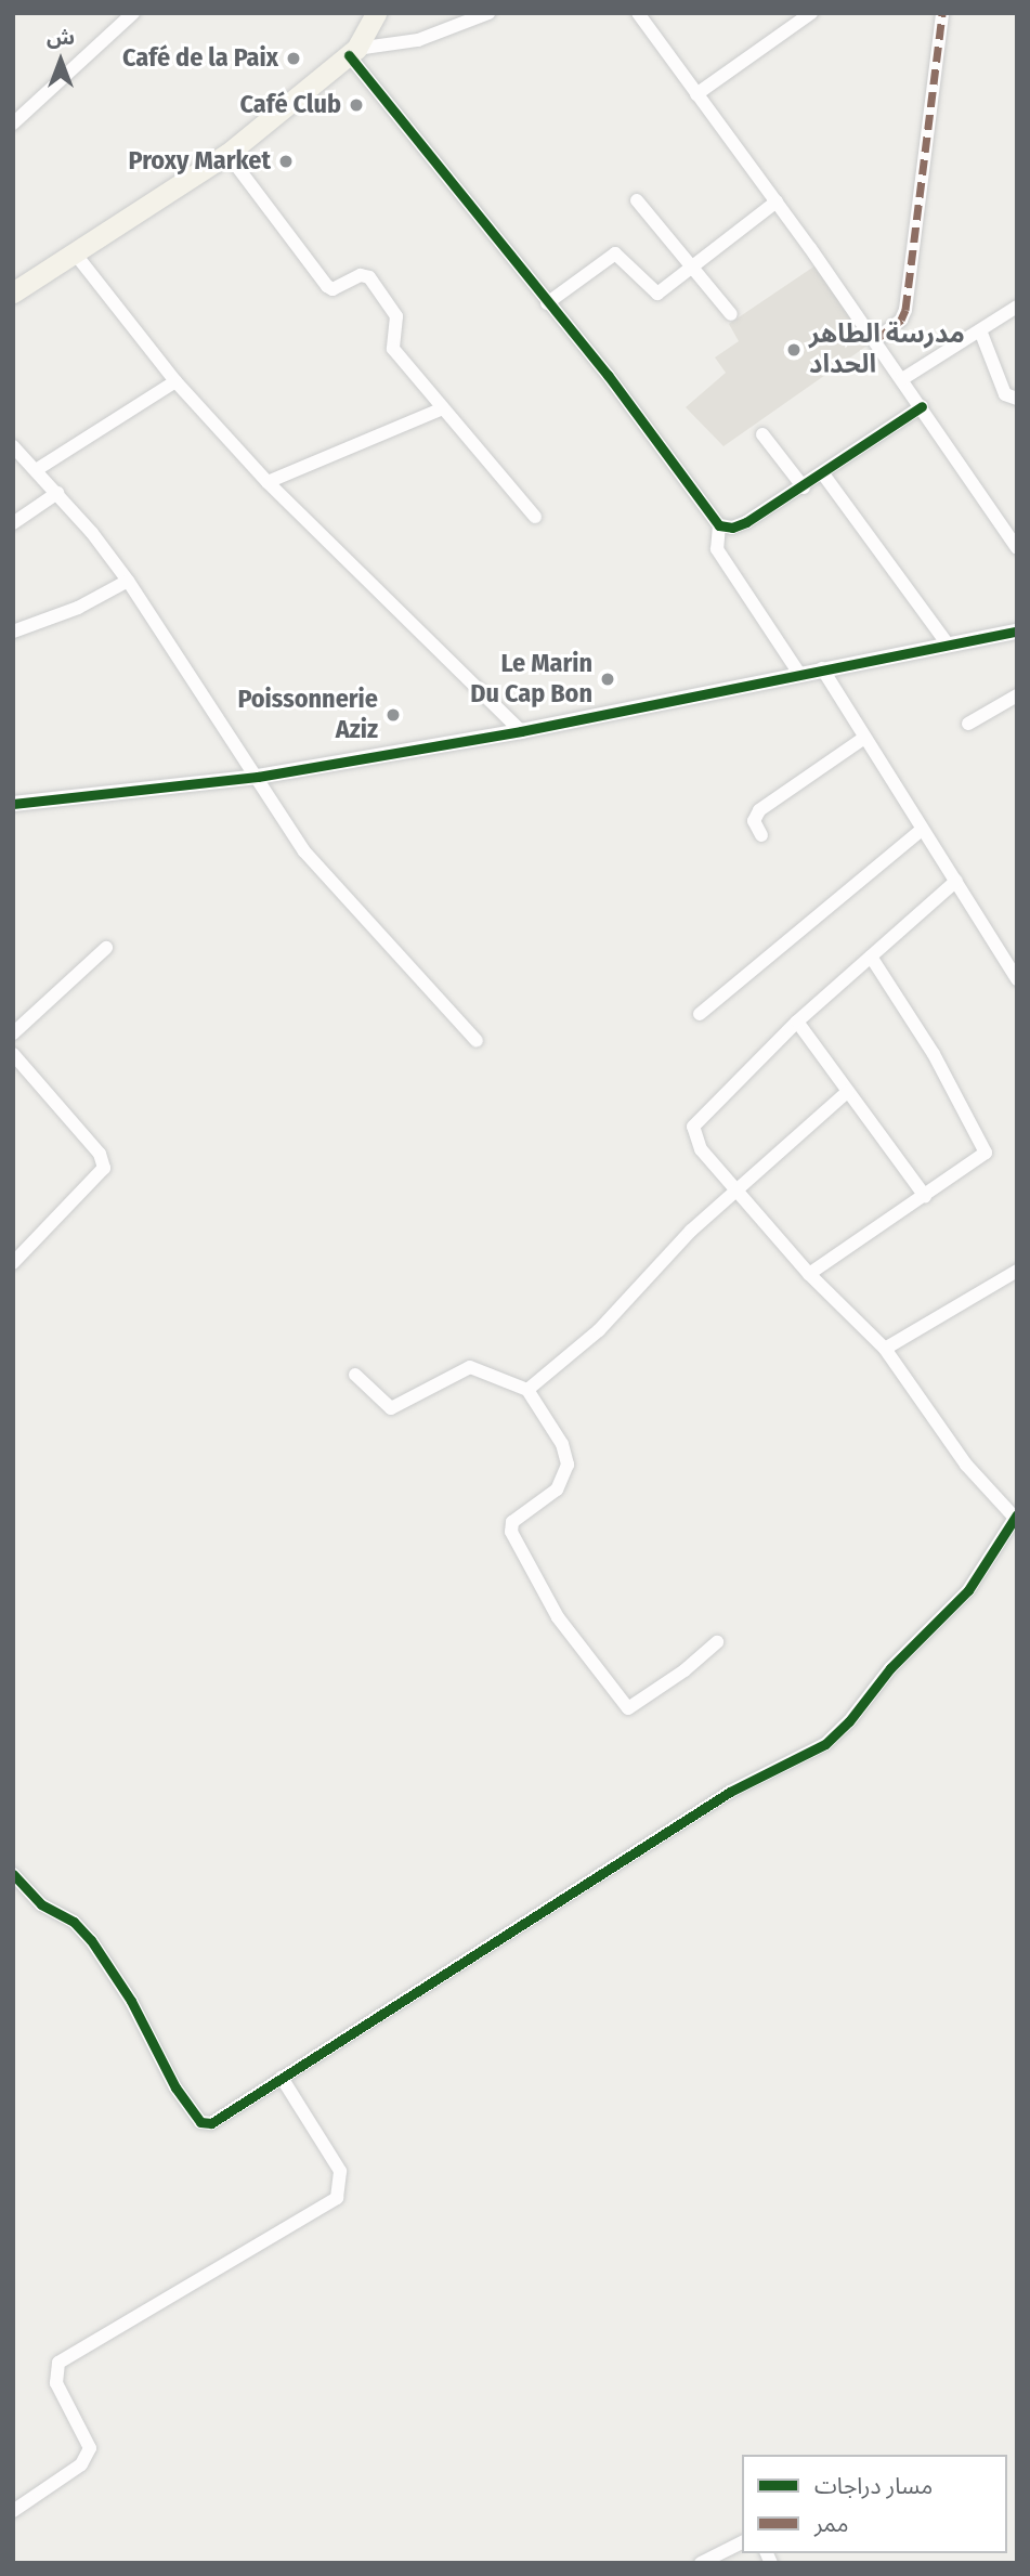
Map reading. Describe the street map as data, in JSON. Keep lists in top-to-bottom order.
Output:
{
  "places": [
    "Café de la Paix",
    "Café Club",
    "Proxy Market",
    "مدرسة الطاهر الحداد",
    "Le Marin Du Cap Bon",
    "Poissonnerie Aziz"
  ],
  "legend": ["مسار دراجات", "ممر"],
  "north": "top"
}
